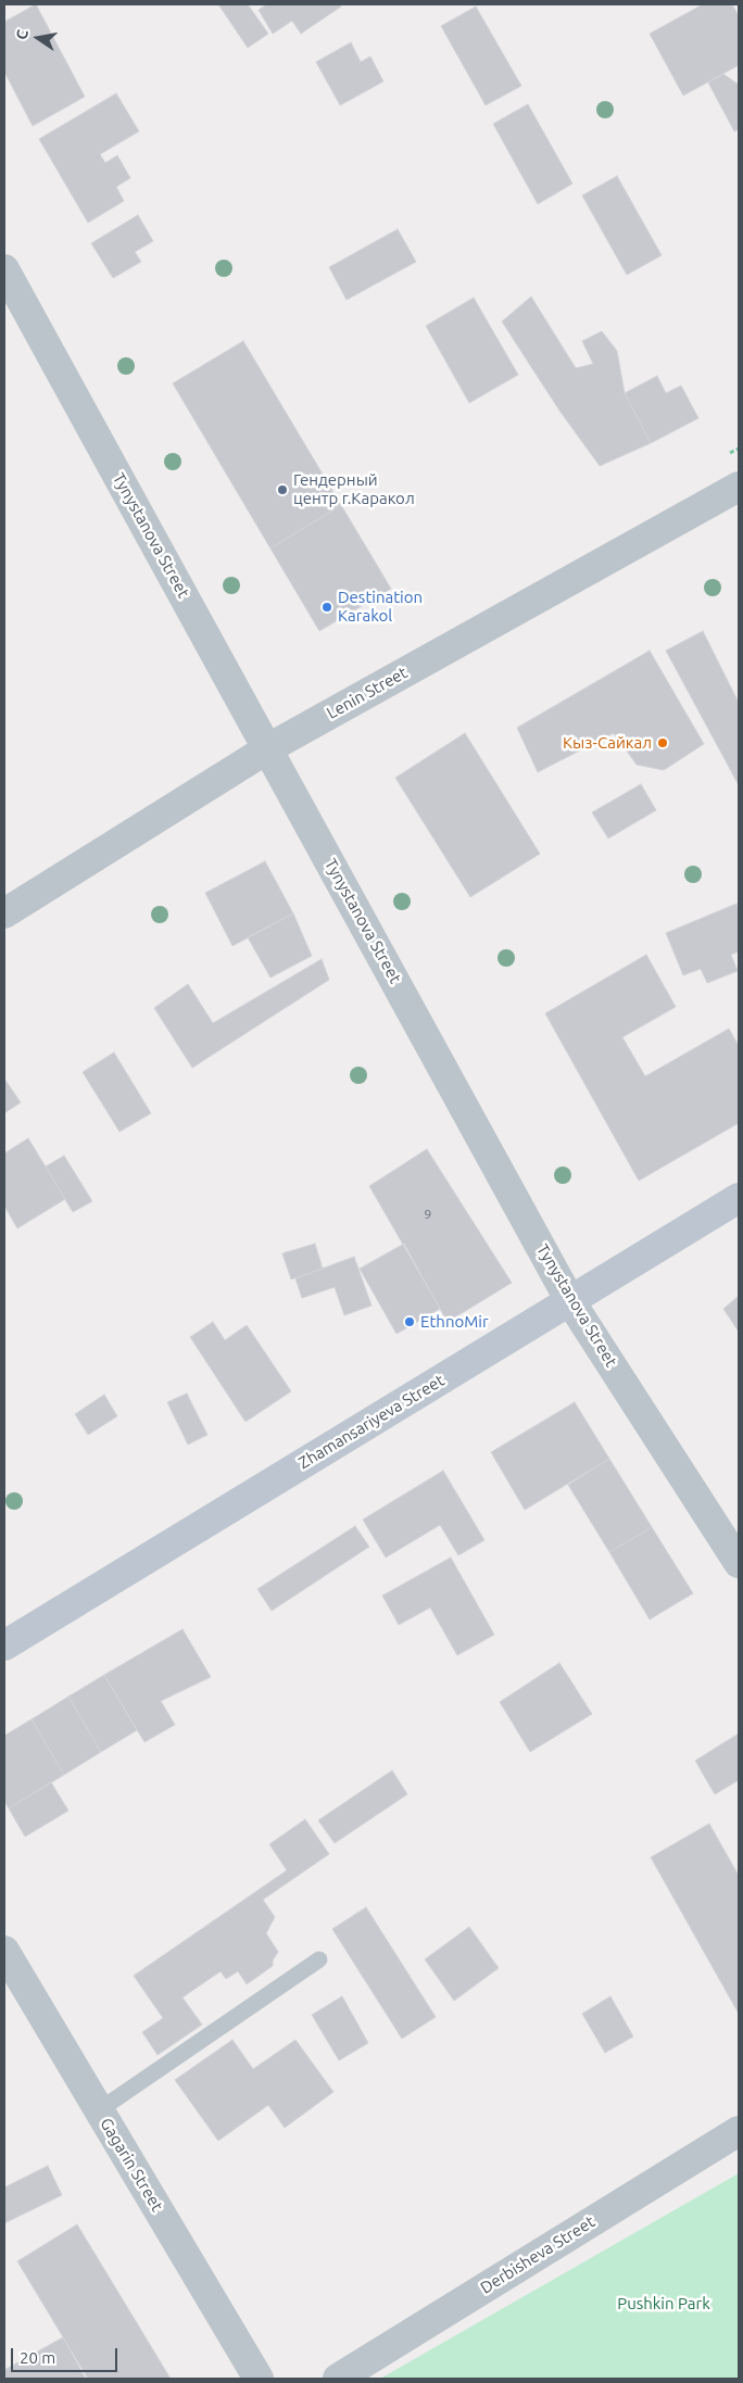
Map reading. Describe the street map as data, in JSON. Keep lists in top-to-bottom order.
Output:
{
  "streets": {
    "main road": ["Zhamansariyeva Street"],
    "street": [
      "Tynystanova Street",
      "Lenin Street",
      "Gagarin Street",
      "Derbisheva Street"
    ]
  },
  "crossings": [
    ["Tynystanova Street", "Lenin Street"],
    ["Tynystanova Street", "Zhamansariyeva Street"]
  ],
  "parks": ["Pushkin Park"],
  "places": [
    "Гендерный центр г.Каракол",
    "Destination Karakol",
    "Кыз-Сайкал",
    "EthnoMir"
  ],
  "house_numbers": ["9"],
  "scale_bar": "20 m",
  "north": "left"
}
